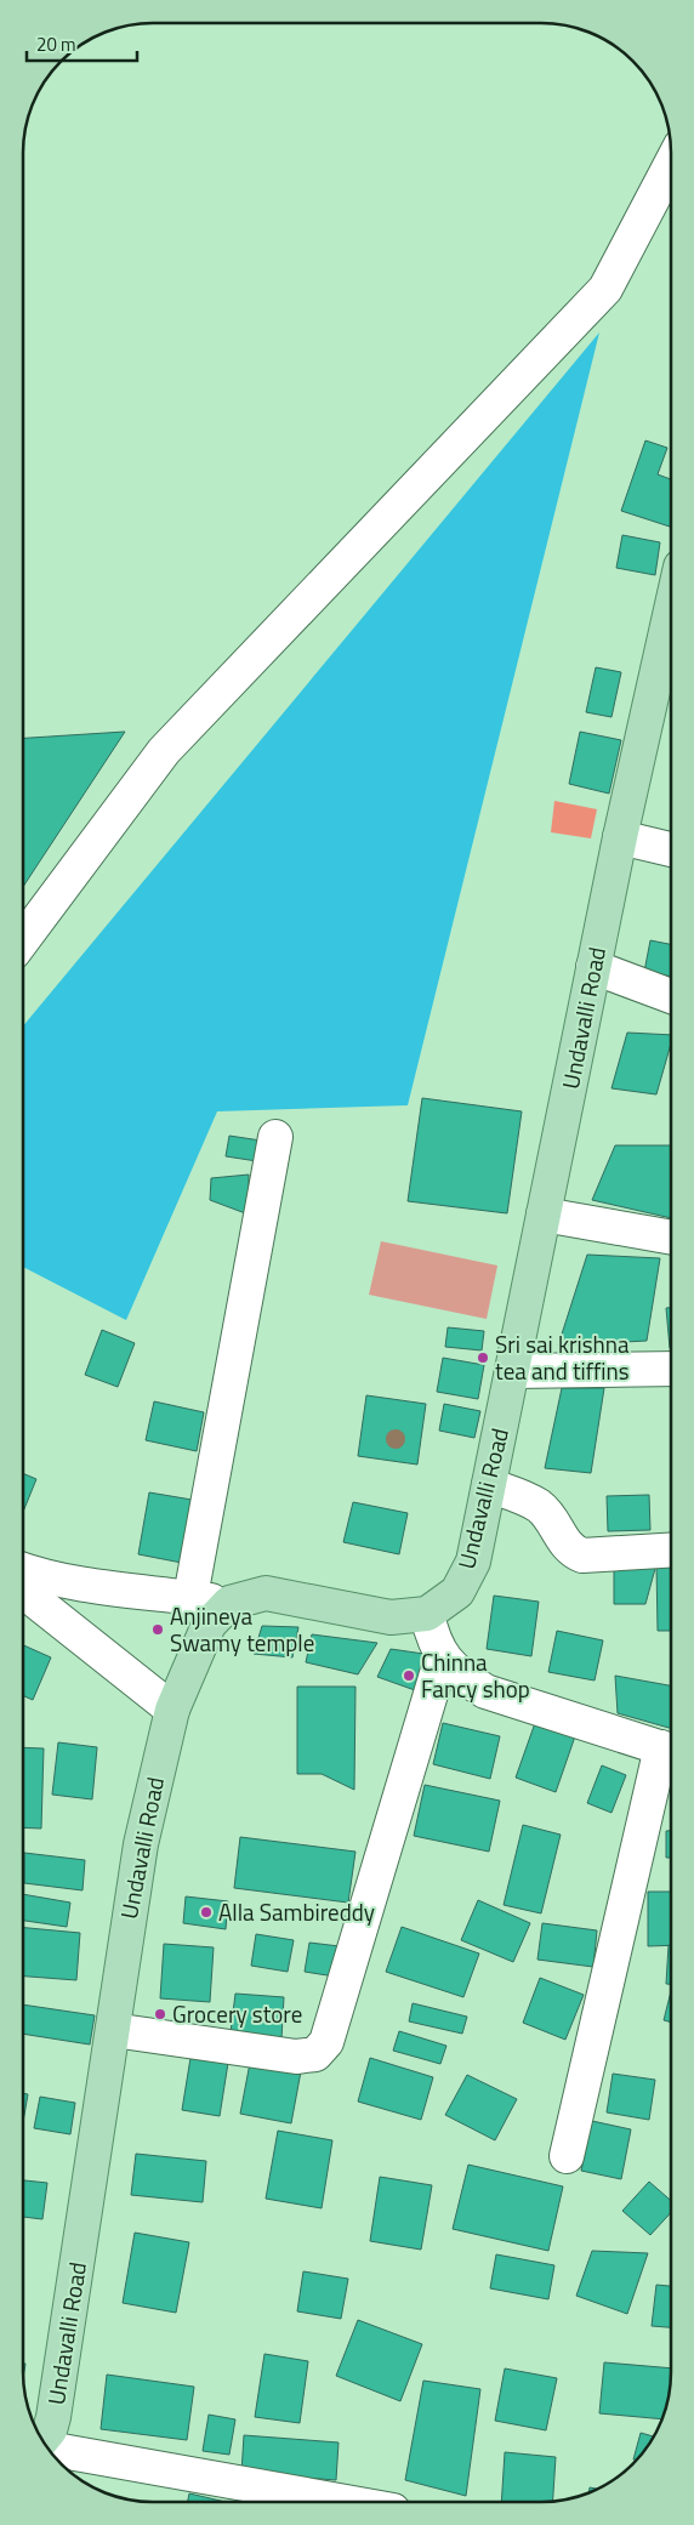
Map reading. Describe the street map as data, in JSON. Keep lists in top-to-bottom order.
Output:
{
  "streets": {
    "main road": ["Undavalli Road"]
  },
  "places": [
    "Sri sai krishna tea and tiffins",
    "Anjineya Swamy temple",
    "Chinna Fancy shop",
    "Alla Sambireddy",
    "Grocery store"
  ],
  "scale_bar": "20 m"
}
